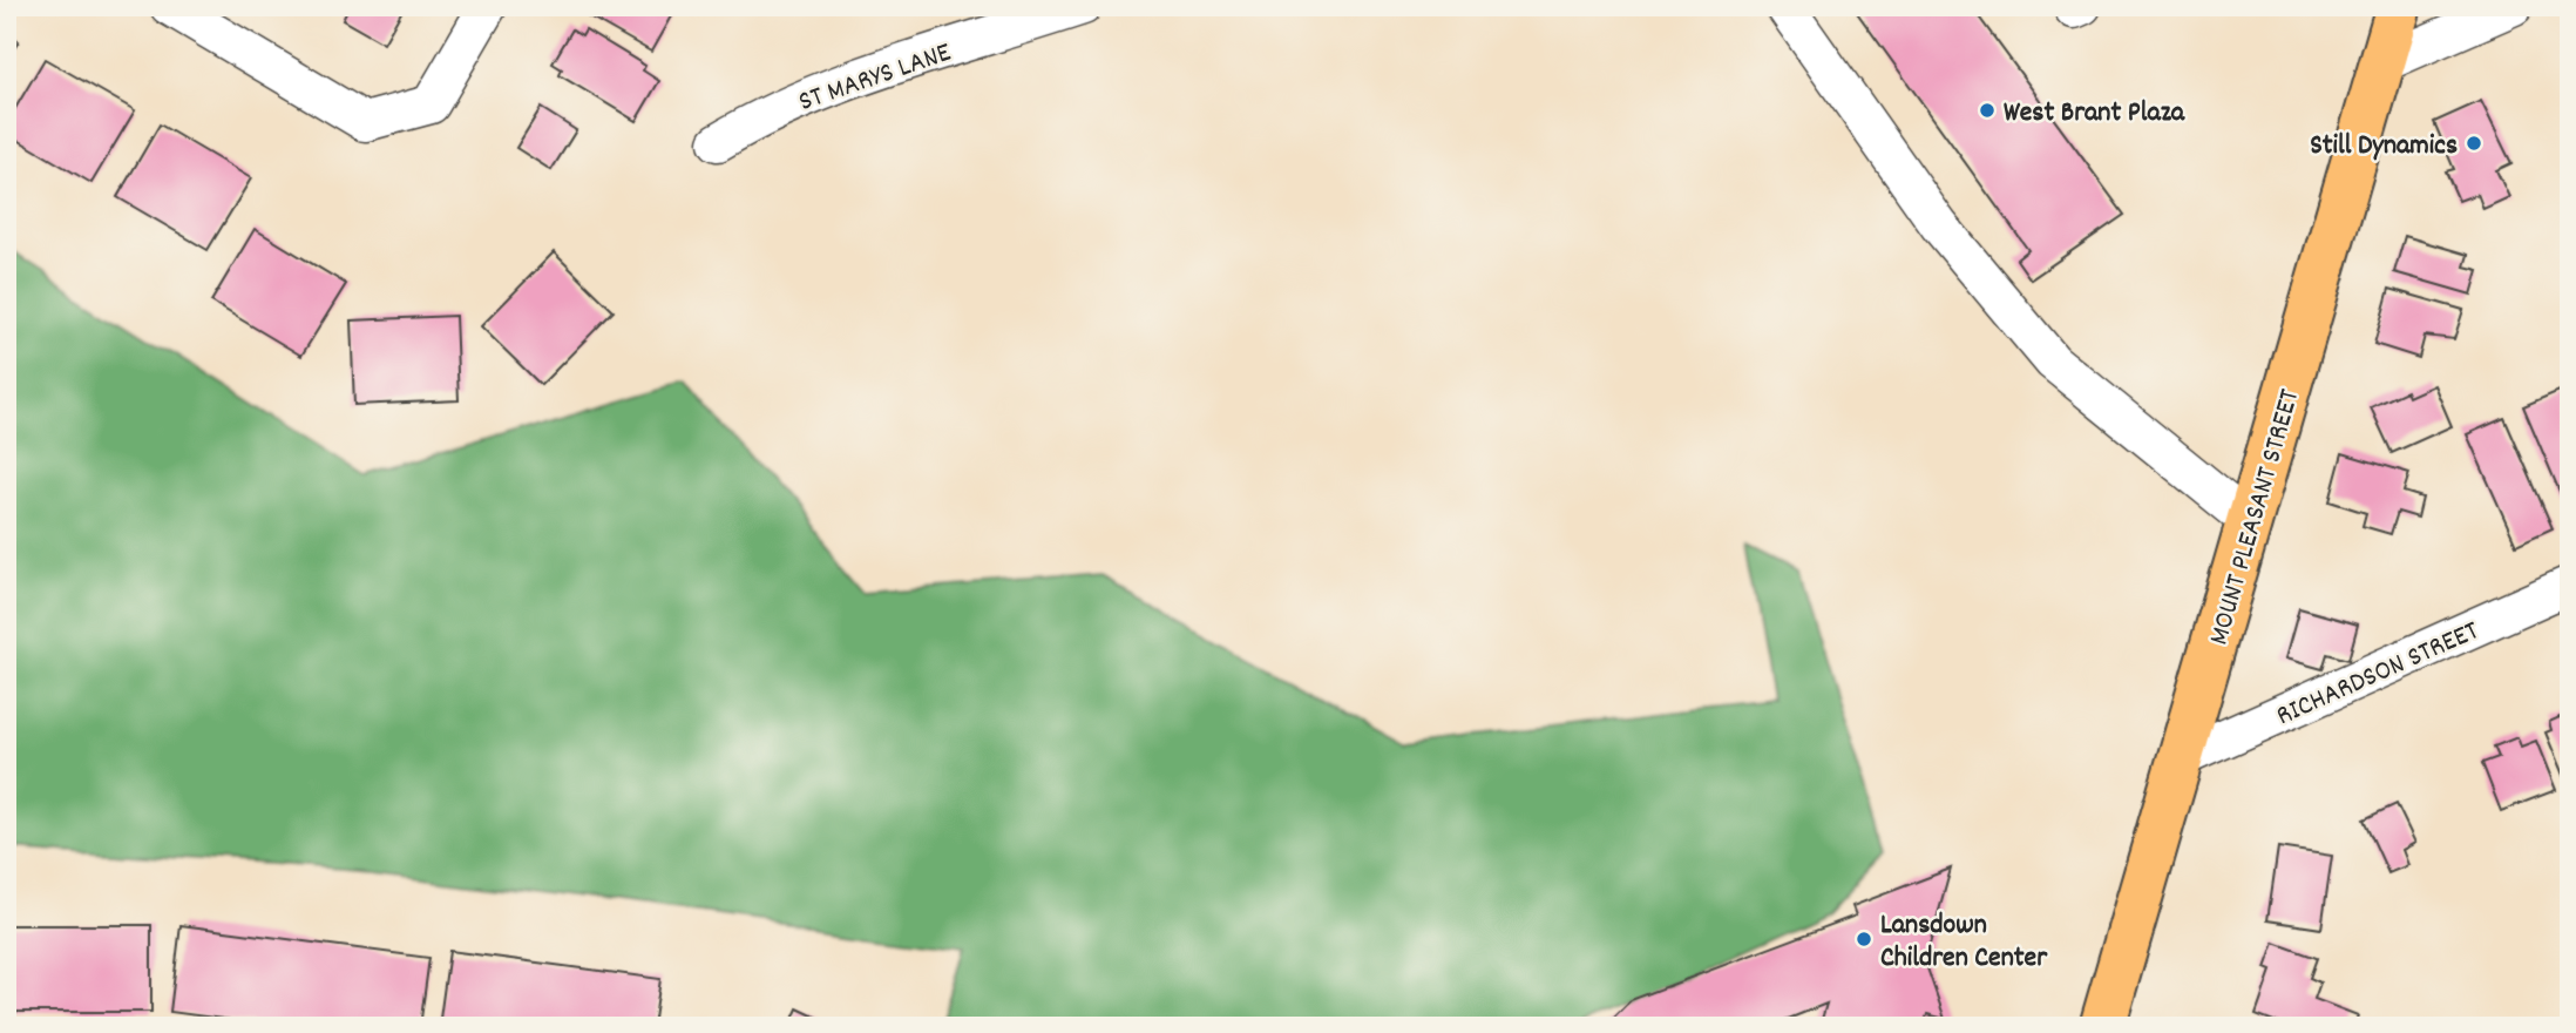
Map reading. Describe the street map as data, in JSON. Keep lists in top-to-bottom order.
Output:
{
  "streets": {
    "main road": ["MOUNT PLEASANT STREET"],
    "street": ["ST MARYS LANE", "RICHARDSON STREET"]
  },
  "crossings": [
    ["MOUNT PLEASANT STREET", "RICHARDSON STREET"]
  ],
  "places": ["West Brant Plaza", "Still Dynamics", "Lansdown Children Center"]
}
